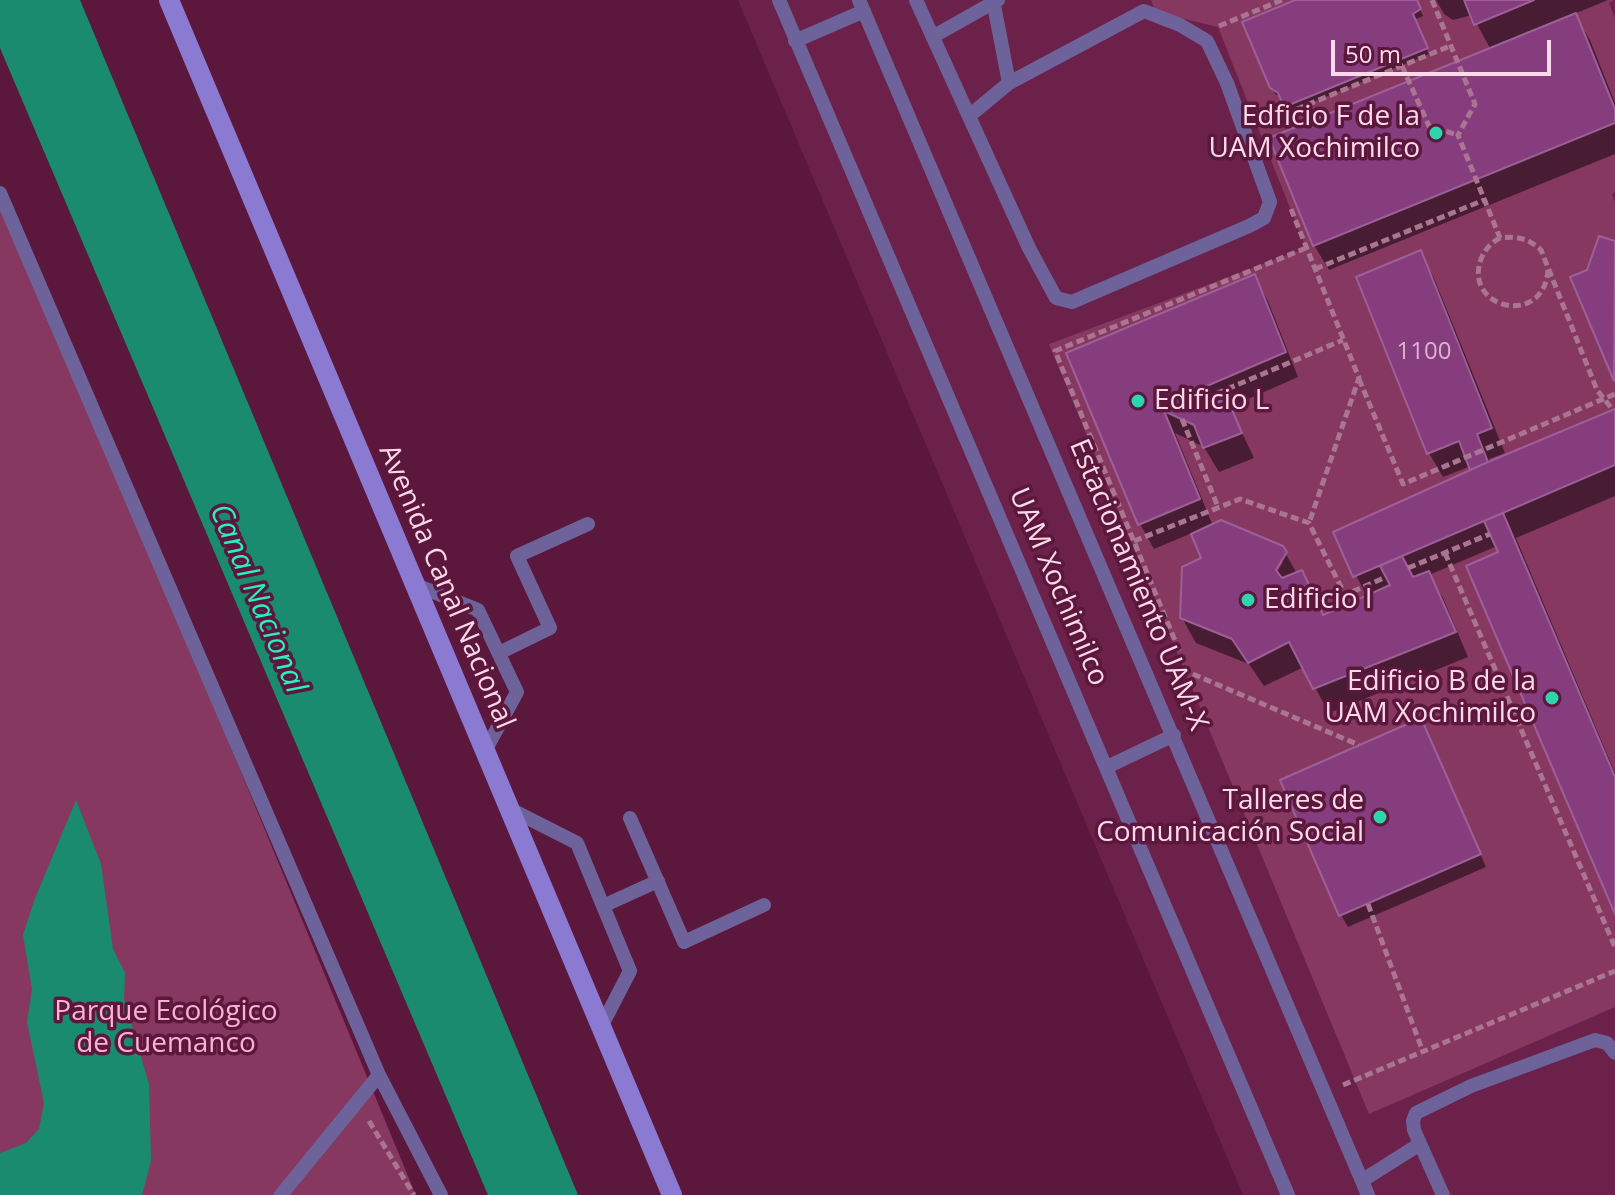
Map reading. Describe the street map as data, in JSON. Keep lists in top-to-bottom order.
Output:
{
  "streets": {
    "main road": ["Avenida Canal Nacional"],
    "lane": ["Estacionamiento UAM-X", "UAM Xochimilco"]
  },
  "crossings": [
    ["Estacionamiento UAM-X", "UAM Xochimilco"]
  ],
  "water": ["Canal Nacional"],
  "parks": ["Parque Ecológico de Cuemanco"],
  "places": [
    "Edficio F de la UAM Xochimilco",
    "Edificio L",
    "Edificio I",
    "Edificio B de la UAM Xochimilco",
    "Talleres de Comunicación Social"
  ],
  "house_numbers": ["1100"],
  "scale_bar": "50 m"
}
